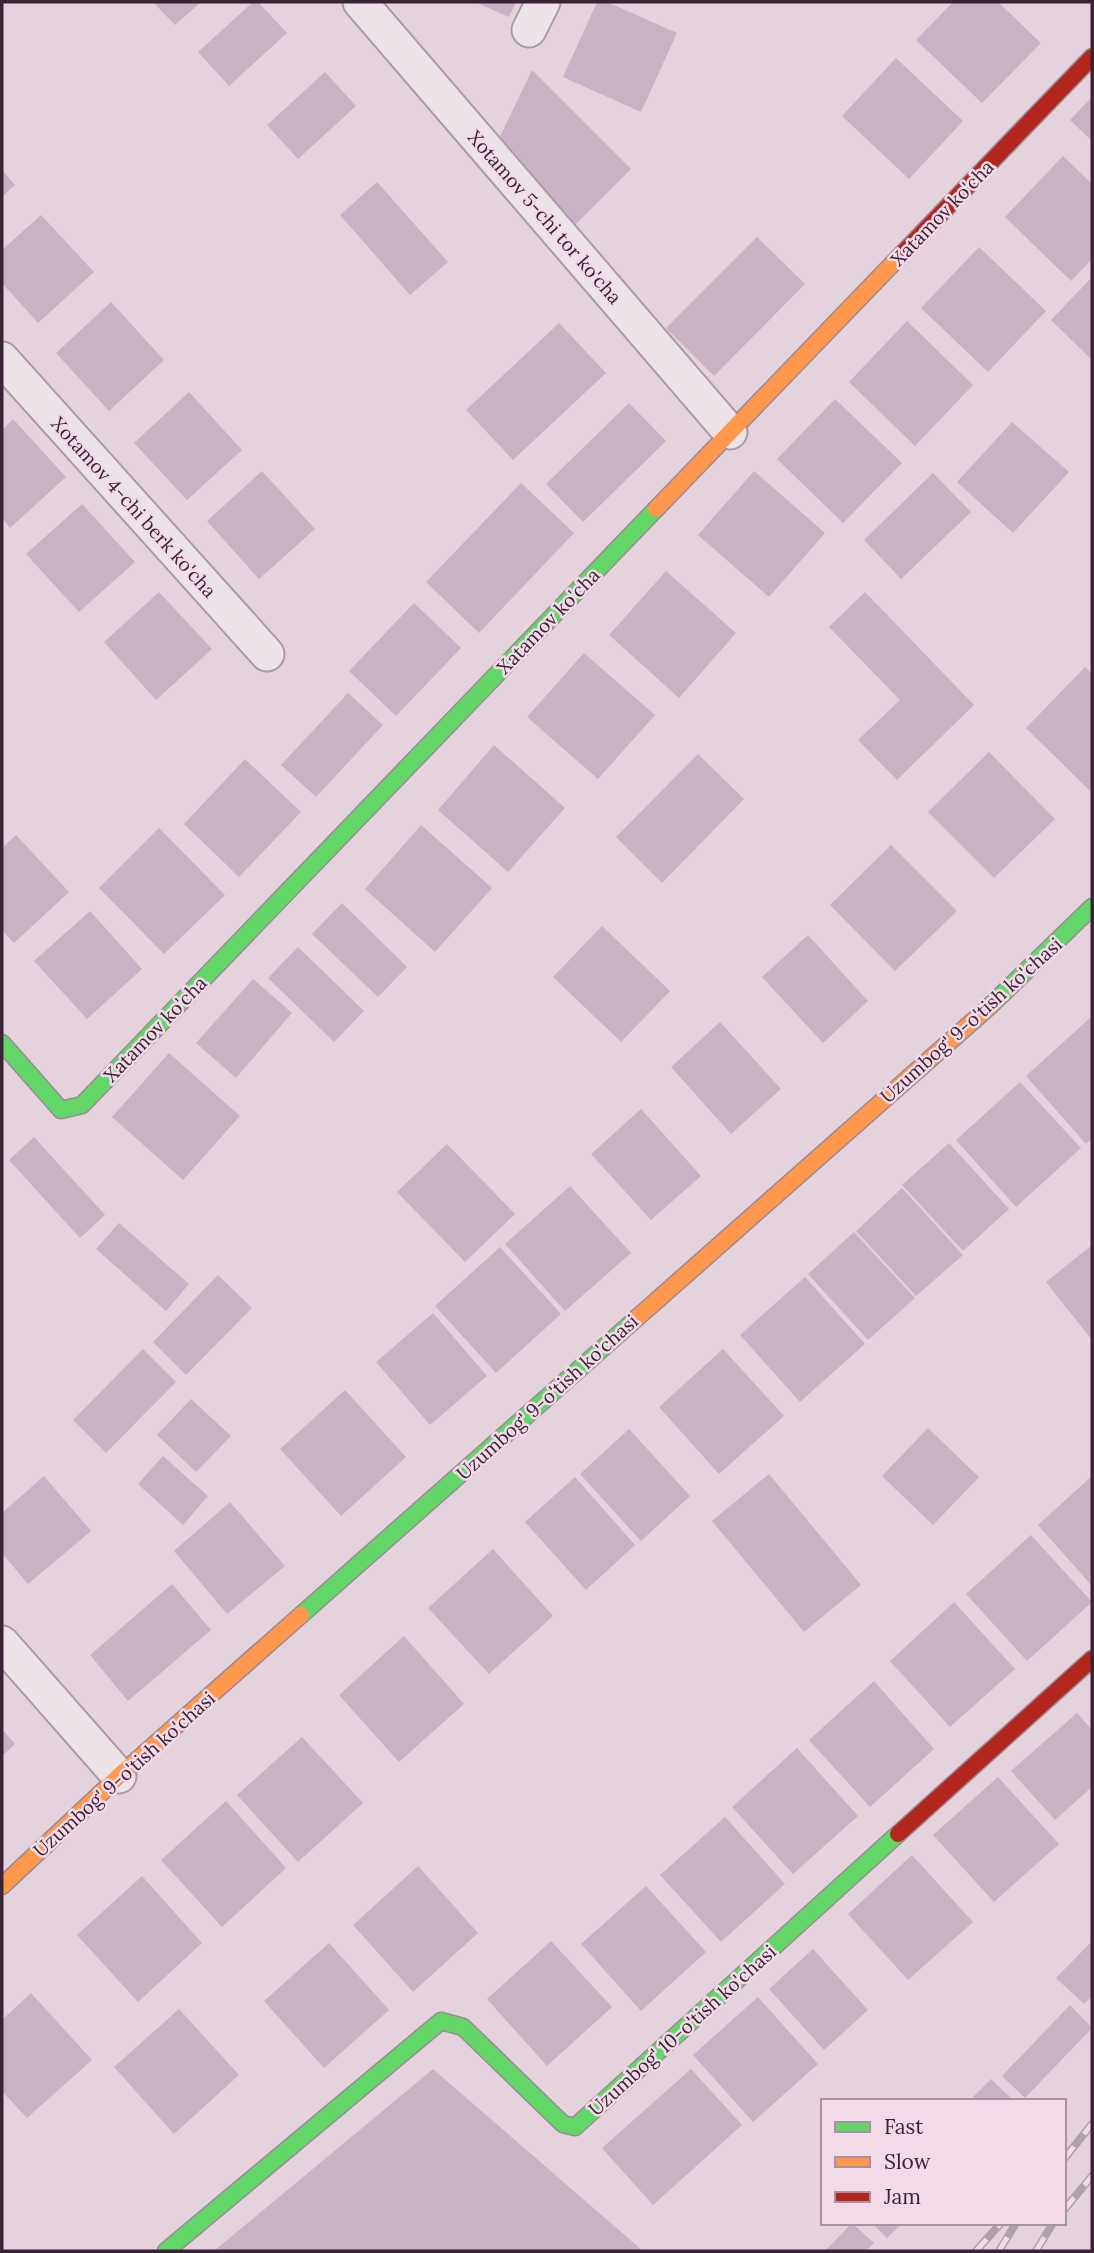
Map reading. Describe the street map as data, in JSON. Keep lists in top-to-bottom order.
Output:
{
  "streets": {
    "street": [
      "Xatamov ko'cha",
      "Xotamov 5-chi tor ko'cha",
      "Xotamov 4-chi berk ko'cha",
      "Uzumbog' 9-o'tish ko'chasi",
      "Uzumbog' 10-o'tish ko'chasi"
    ]
  },
  "crossings": [
    ["Xatamov ko'cha", "Xotamov 5-chi tor ko'cha"]
  ],
  "legend": ["Fast", "Slow", "Jam"]
}
